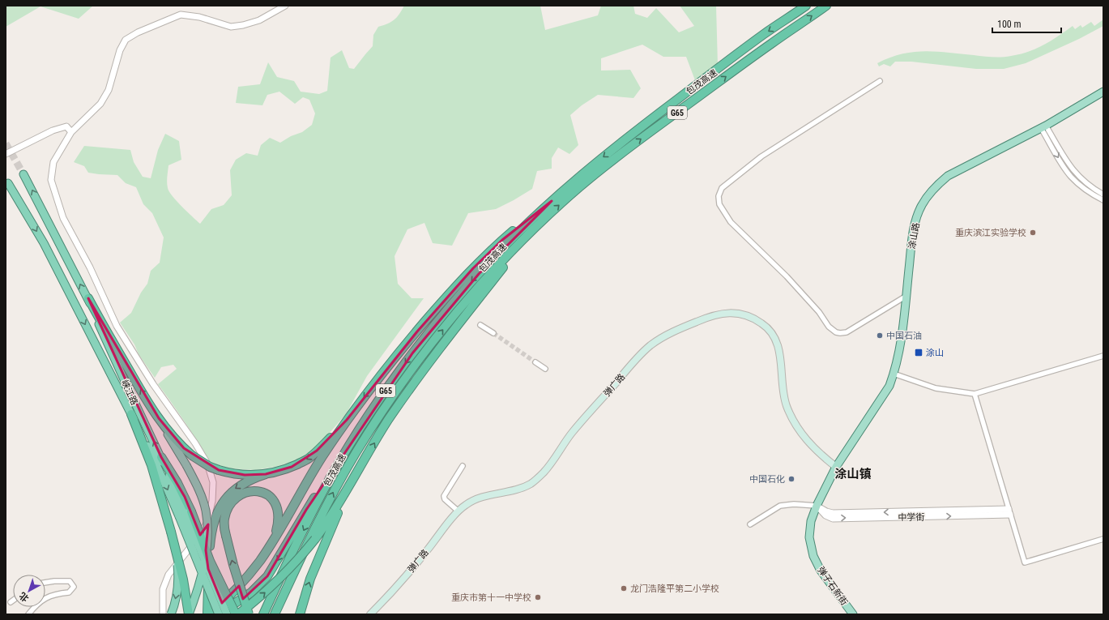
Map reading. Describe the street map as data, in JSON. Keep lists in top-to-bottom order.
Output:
{
  "streets": {
    "highway": ["包茂高速", "G65", "峡江路"],
    "main road": ["涂山路", "弹广路", "弹子石新街"],
    "street": ["中学街"]
  },
  "crossings": [
    ["涂山路", "弹广路"],
    ["涂山路", "弹子石新街"],
    ["弹广路", "弹子石新街"],
    ["中学街", "弹子石新街"]
  ],
  "districts": ["涂山镇"],
  "places": {
    "other": [
      "重庆滨江实验学校",
      "中国石油",
      "中国石化",
      "龙门浩隆平第二小学校",
      "重庆市第十一中学校"
    ],
    "transit": ["涂山"]
  },
  "scale_bar": "100 m",
  "north": "bottom left"
}
